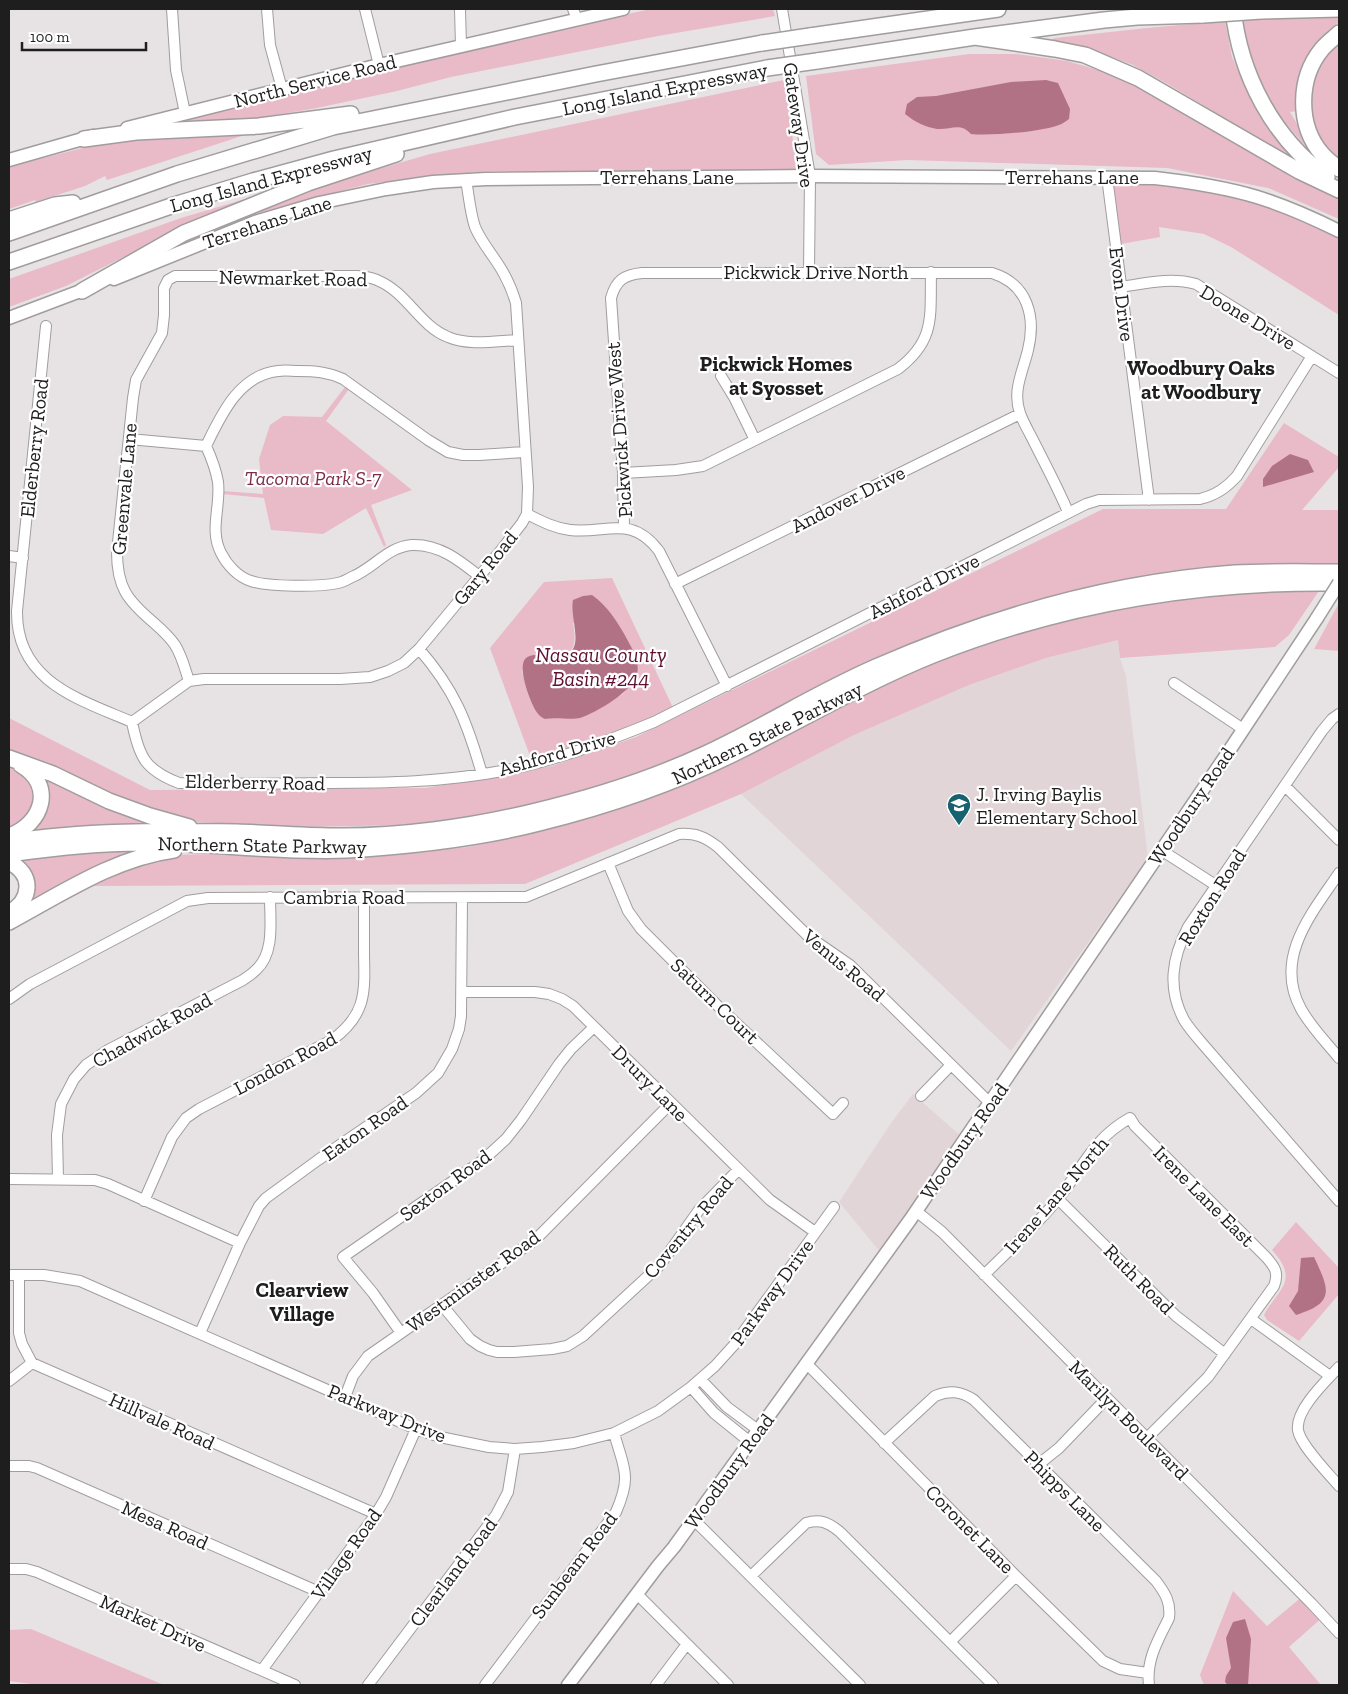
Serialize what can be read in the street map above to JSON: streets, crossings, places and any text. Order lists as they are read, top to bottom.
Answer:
{
  "streets": {
    "highway": ["Long Island Expressway", "Northern State Parkway"],
    "main road": ["North Service Road", "Terrehans Lane", "Woodbury Road"],
    "street": [
      "Gateway Drive",
      "Pickwick Drive North",
      "Newmarket Road",
      "Evon Drive",
      "Doone Drive",
      "Pickwick Drive West",
      "Elderberry Road",
      "Greenvale Lane",
      "Andover Drive",
      "Gary Road",
      "Ashford Drive",
      "Cambria Road",
      "Roxton Road",
      "Venus Road",
      "Saturn Court",
      "Chadwick Road",
      "London Road",
      "Drury Lane",
      "Eaton Road",
      "Sexton Road",
      "Irene Lane North",
      "Irene Lane East",
      "Coventry Road",
      "Ruth Road",
      "Westminster Road",
      "Parkway Drive",
      "Marilyn Boulevard",
      "Hillvale Road",
      "Phipps Lane",
      "Mesa Road",
      "Coronet Lane",
      "Village Road",
      "Sunbeam Road",
      "Clearland Road",
      "Market Drive"
    ]
  },
  "crossings": [
    ["Gateway Drive", "Terrehans Lane"],
    ["Gateway Drive", "Pickwick Drive North"],
    ["Terrehans Lane", "Evon Drive"],
    ["Terrehans Lane", "Gary Road"],
    ["Pickwick Drive North", "Pickwick Drive West"],
    ["Pickwick Drive North", "Andover Drive"],
    ["Newmarket Road", "Greenvale Lane"],
    ["Newmarket Road", "Gary Road"],
    ["Evon Drive", "Doone Drive"],
    ["Evon Drive", "Ashford Drive"],
    ["Doone Drive", "Ashford Drive"],
    ["Pickwick Drive West", "Andover Drive"],
    ["Pickwick Drive West", "Ashford Drive"],
    ["Elderberry Road", "Ashford Drive"],
    ["Greenvale Lane", "Gary Road"],
    ["Northern State Parkway", "Woodbury Road"],
    ["Woodbury Road", "Venus Road"],
    ["Woodbury Road", "Marilyn Boulevard"],
    ["Woodbury Road", "Coronet Lane"],
    ["Cambria Road", "Venus Road"],
    ["Cambria Road", "Saturn Court"],
    ["Cambria Road", "Chadwick Road"],
    ["Cambria Road", "London Road"],
    ["Cambria Road", "Eaton Road"],
    ["Drury Lane", "Eaton Road"],
    ["Drury Lane", "Sexton Road"],
    ["Drury Lane", "Coventry Road"],
    ["Drury Lane", "Westminster Road"],
    ["Drury Lane", "Parkway Drive"],
    ["Eaton Road", "Parkway Drive"],
    ["Sexton Road", "Westminster Road"],
    ["Irene Lane North", "Irene Lane East"],
    ["Irene Lane North", "Ruth Road"],
    ["Irene Lane North", "Marilyn Boulevard"],
    ["Coventry Road", "Westminster Road"],
    ["Westminster Road", "Parkway Drive"],
    ["Parkway Drive", "Village Road"],
    ["Parkway Drive", "Sunbeam Road"],
    ["Parkway Drive", "Clearland Road"],
    ["Hillvale Road", "Village Road"],
    ["Phipps Lane", "Coronet Lane"],
    ["Mesa Road", "Village Road"],
    ["Village Road", "Market Drive"]
  ],
  "districts": ["Pickwick Homes at Syosset", "Woodbury Oaks at Woodbury", "Clearview Village"],
  "water": ["Nassau County Basin #244"],
  "parks": ["Tacoma Park S-7"],
  "places": {
    "school or university": ["J. Irving Baylis Elementary School"]
  },
  "scale_bar": "100 m"
}
